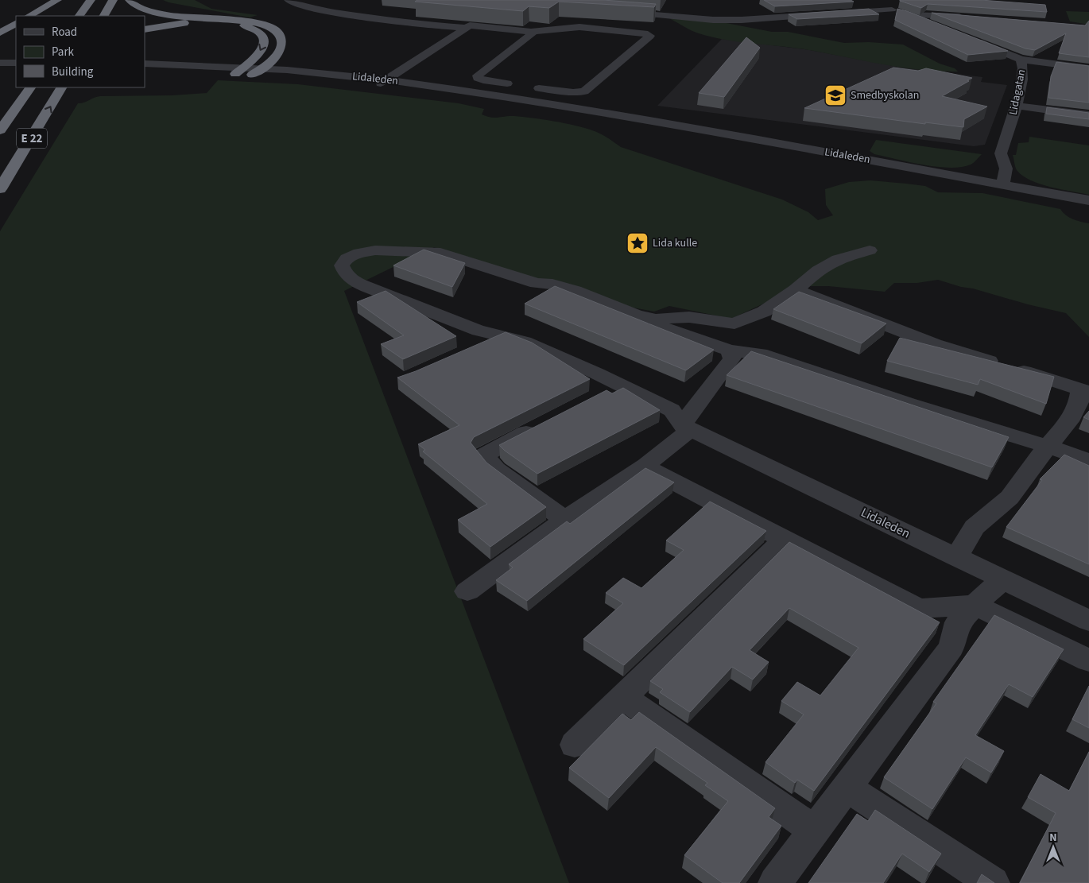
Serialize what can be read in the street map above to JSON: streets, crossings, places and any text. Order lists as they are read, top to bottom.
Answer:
{
  "streets": {
    "highway": ["E 22"],
    "street": ["Lidaleden", "Lidagatan"]
  },
  "crossings": [
    ["Lidaleden", "Lidagatan"]
  ],
  "places": {
    "school or university": ["Smedbyskolan"],
    "place": ["Lida kulle"]
  },
  "legend": ["Road", "Park", "Building"],
  "north": "top"
}
